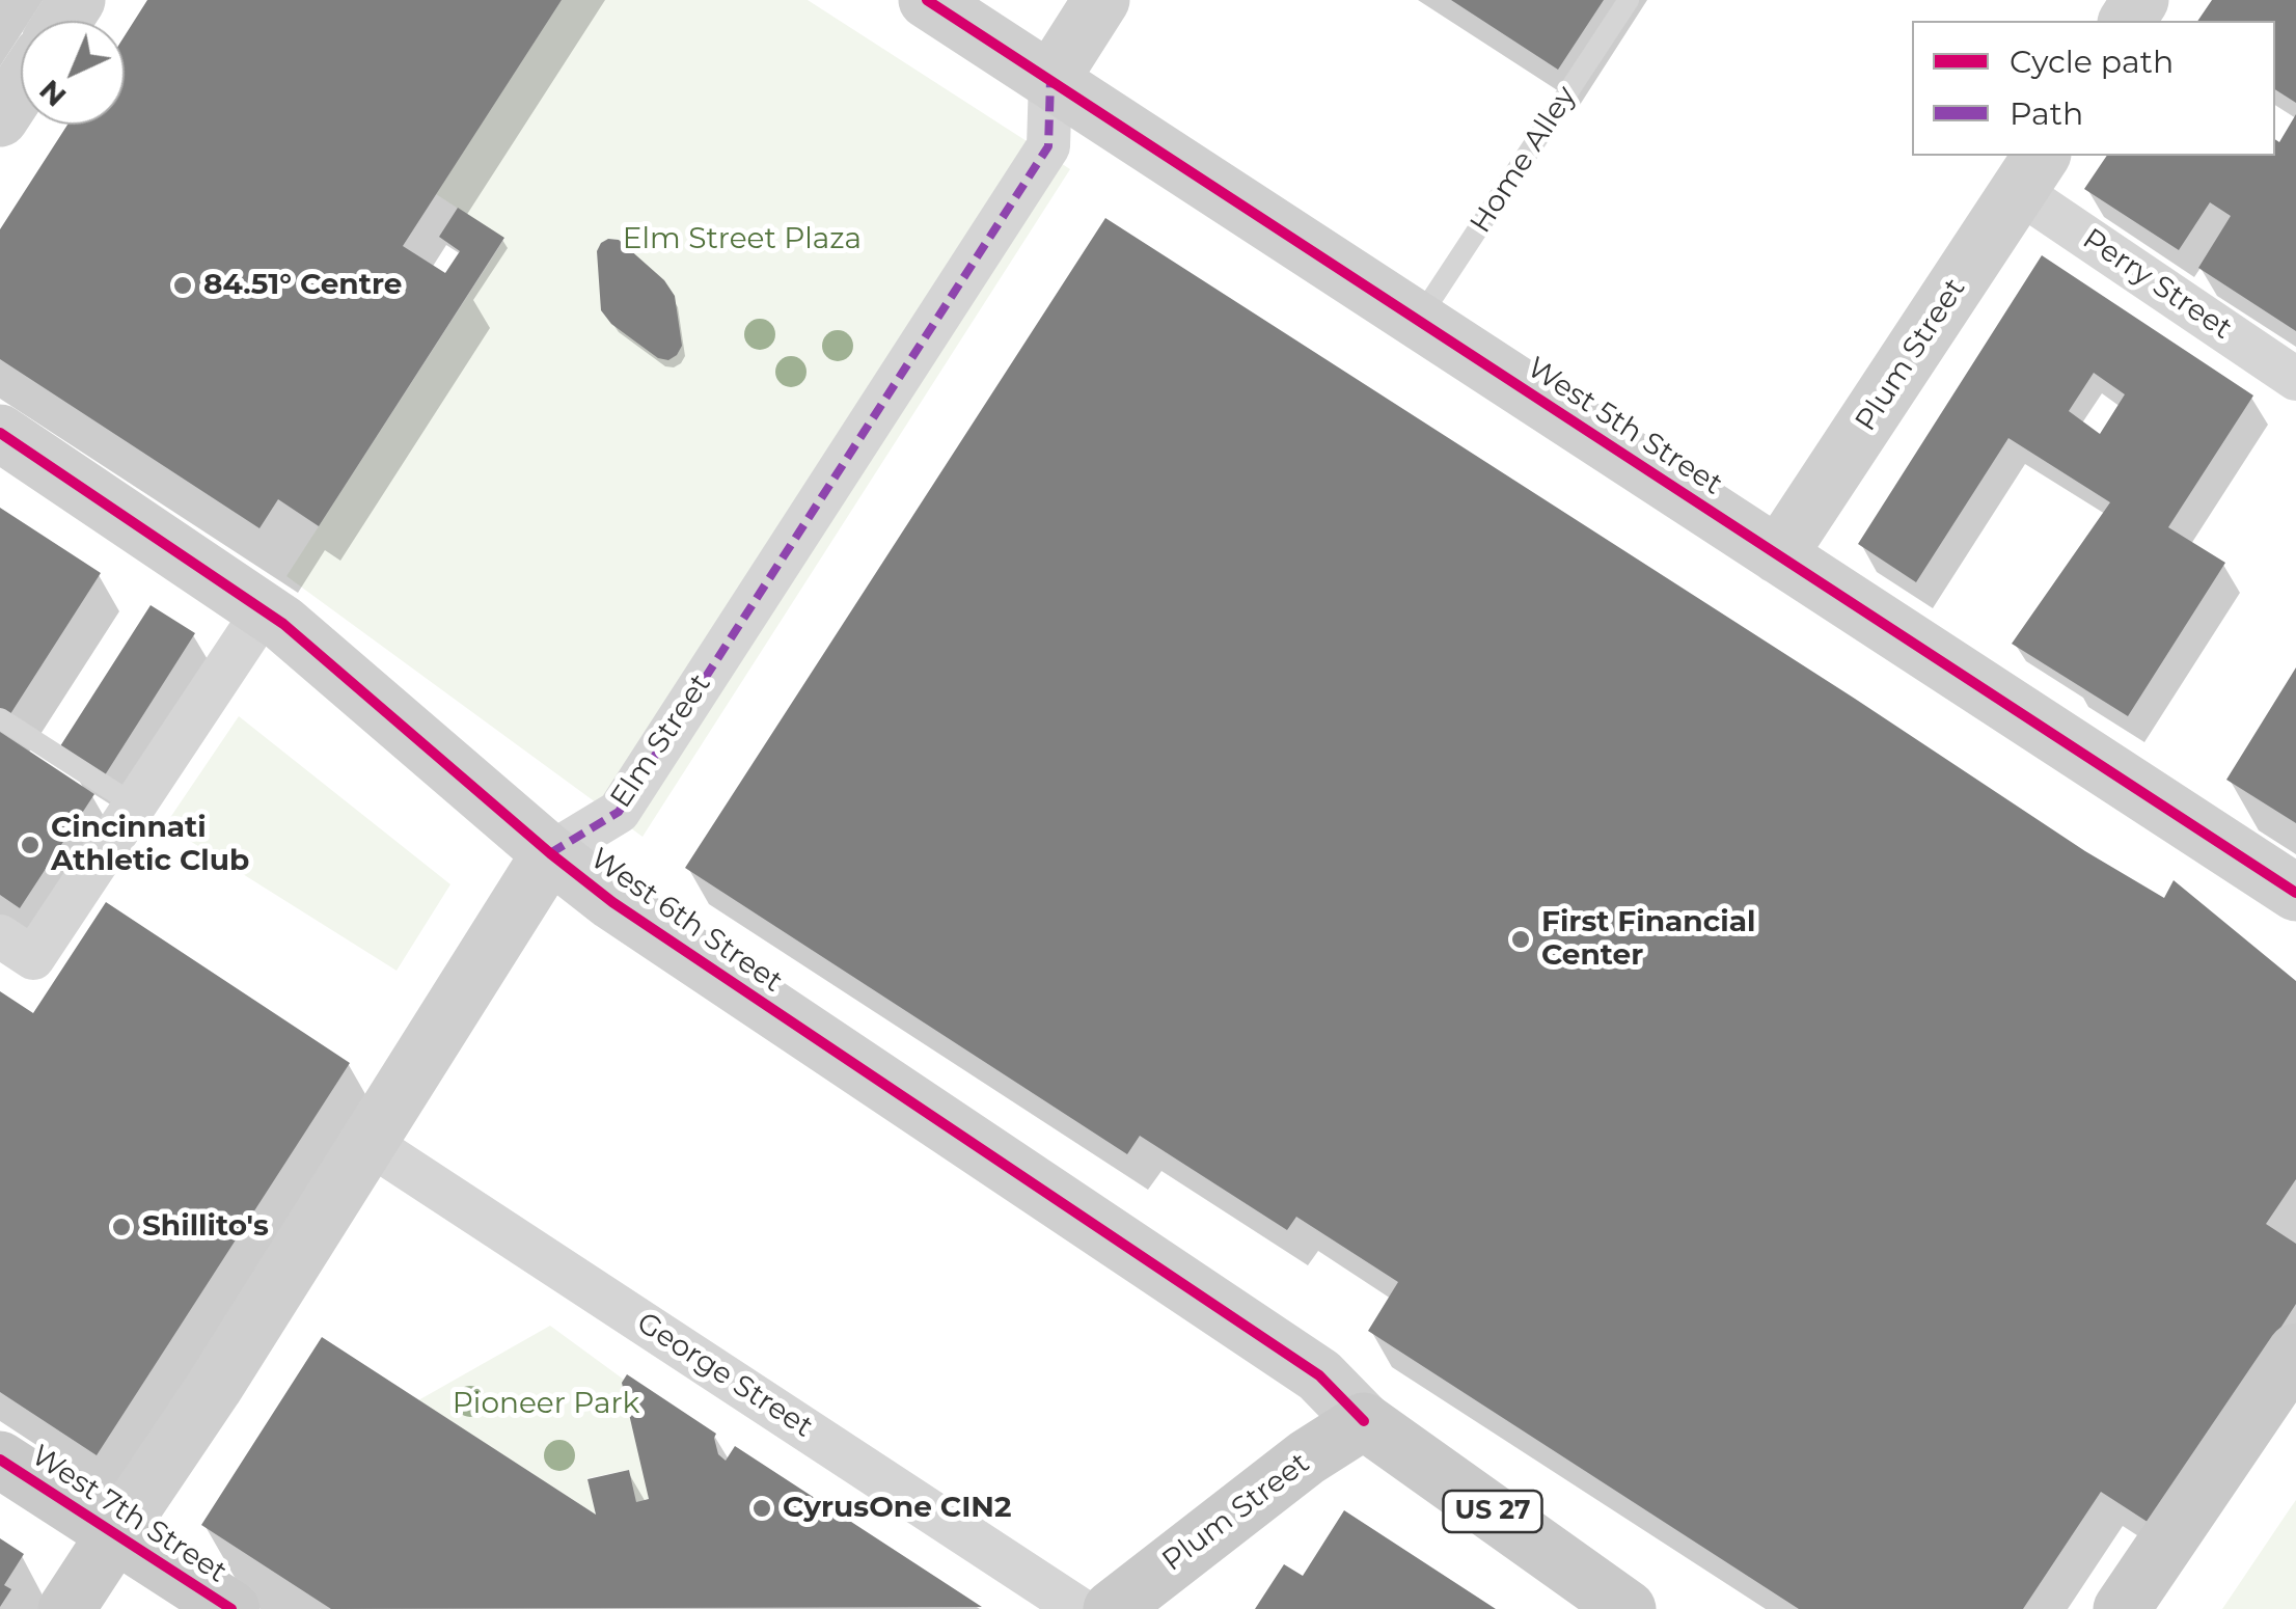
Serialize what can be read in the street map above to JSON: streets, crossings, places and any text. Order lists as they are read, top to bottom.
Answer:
{
  "streets": {
    "main road": [
      "Plum Street",
      "Elm Street",
      "West 6th Street",
      "US 27",
      "West 7th Street"
    ],
    "street": ["Perry Street", "West 5th Street", "George Street"],
    "lane": ["Home Alley"]
  },
  "crossings": [
    ["Home Alley", "West 5th Street"],
    ["Perry Street", "Plum Street"],
    ["Plum Street", "West 5th Street"],
    ["Plum Street", "West 6th Street"],
    ["West 5th Street", "Elm Street"],
    ["Elm Street", "West 6th Street"],
    ["Elm Street", "George Street"],
    ["Elm Street", "West 7th Street"]
  ],
  "parks": ["Elm Street Plaza", "Pioneer Park"],
  "places": [
    "84.51° Centre",
    "Cincinnati Athletic Club",
    "First Financial Center",
    "Shillito's",
    "CyrusOne CIN2"
  ],
  "legend": ["Cycle path", "Path"],
  "north": "bottom left"
}
